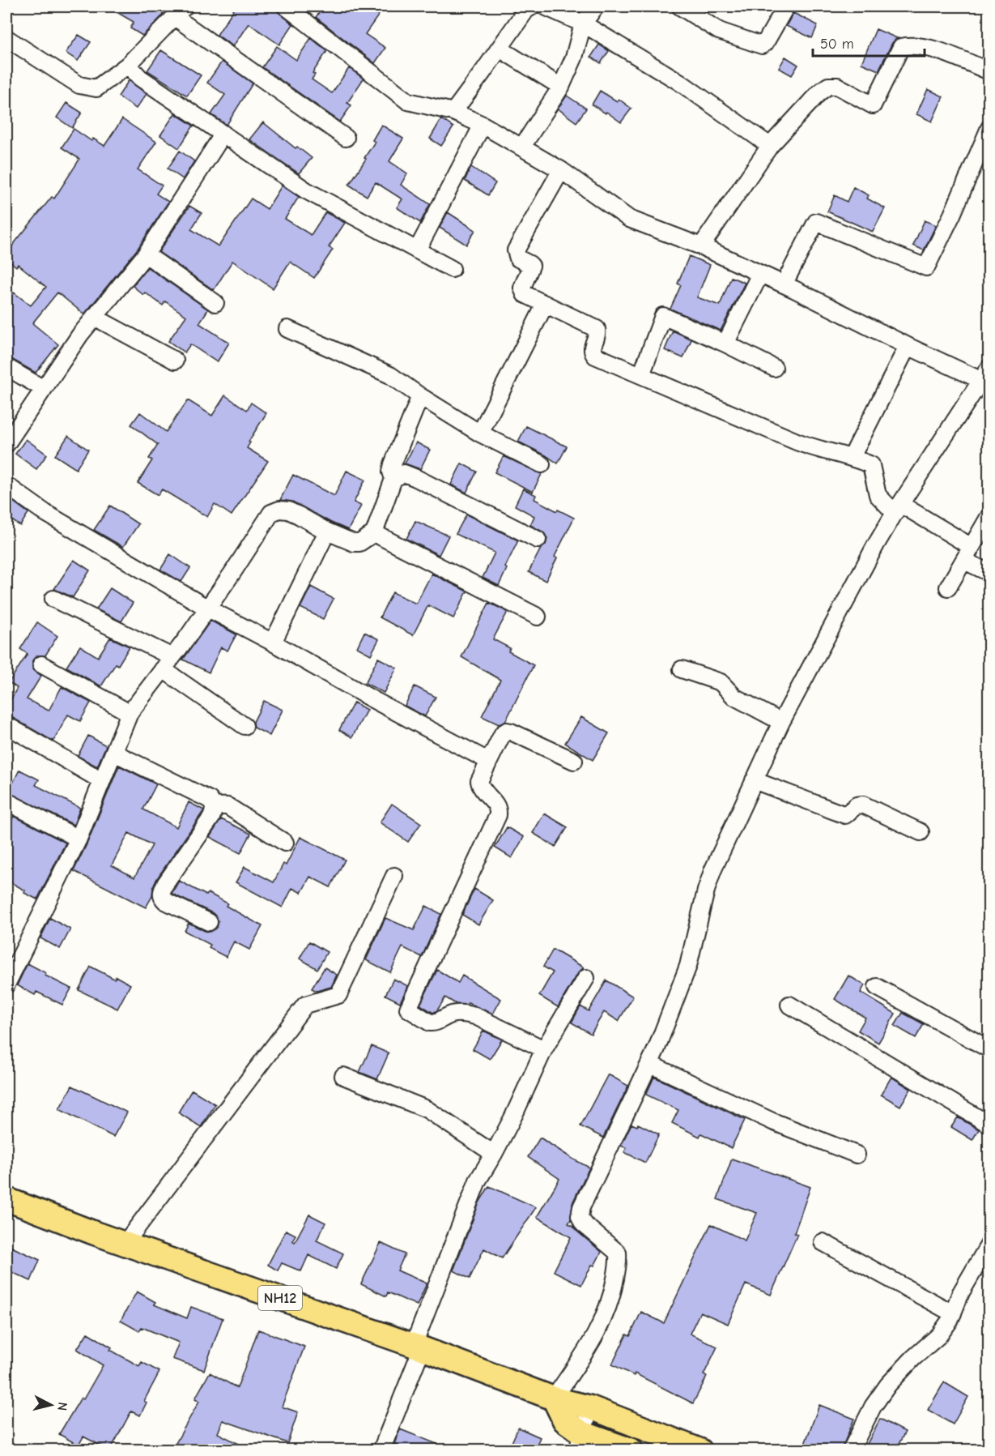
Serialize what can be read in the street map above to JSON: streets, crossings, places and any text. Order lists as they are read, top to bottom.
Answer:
{
  "streets": {
    "highway": ["NH12"]
  },
  "scale_bar": "50 m",
  "north": "right"
}
